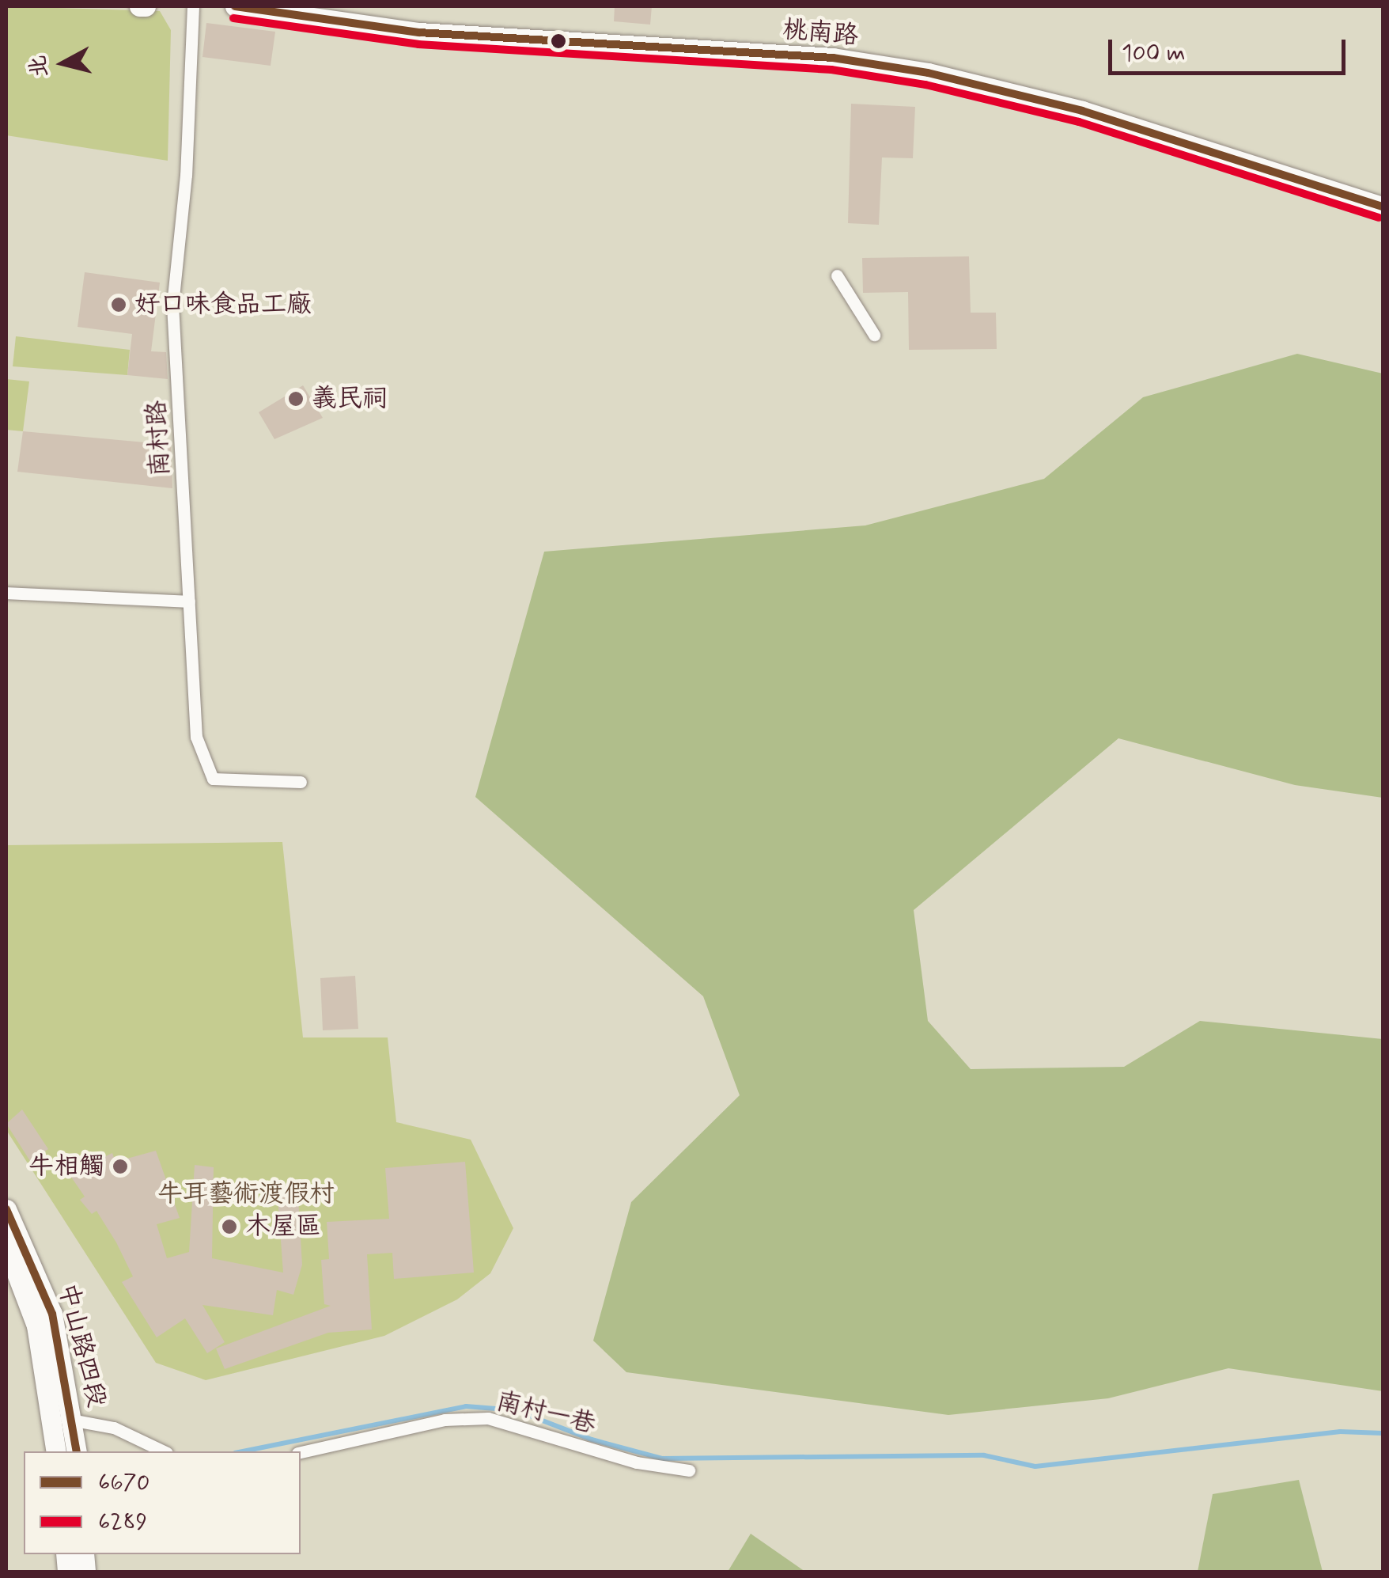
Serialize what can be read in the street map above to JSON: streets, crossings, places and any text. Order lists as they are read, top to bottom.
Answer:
{
  "streets": {
    "main road": ["桃南路", "中山路四段"],
    "street": ["南村路", "南村一巷"]
  },
  "parks": ["牛耳藝術渡假村"],
  "places": [
    "好口味食品工廠",
    "義民祠",
    "牛相觸",
    "木屋區"
  ],
  "lines": ["transit line 6670", "transit line 6289"],
  "legend": ["6670", "6289"],
  "scale_bar": "100 m",
  "north": "left"
}
